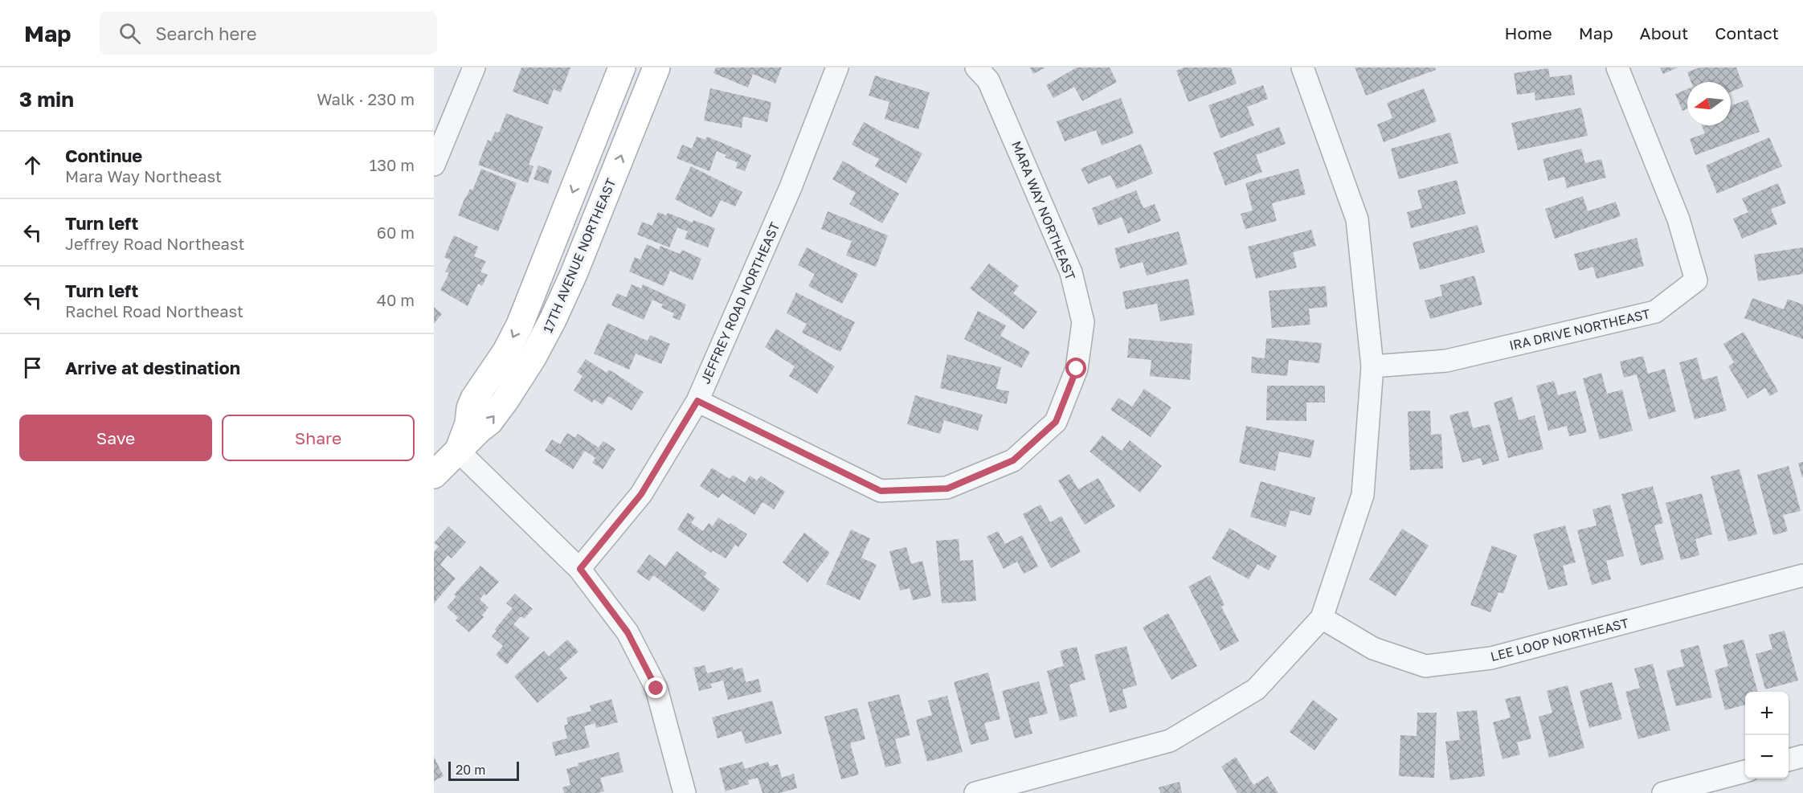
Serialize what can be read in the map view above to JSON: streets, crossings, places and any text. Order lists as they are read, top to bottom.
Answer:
{
  "streets": {
    "street": [
      "MARA WAY NORTHEAST",
      "17TH AVENUE NORTHEAST",
      "JEFFREY ROAD NORTHEAST",
      "IRA DRIVE NORTHEAST",
      "LEE LOOP NORTHEAST"
    ]
  },
  "crossings": [
    ["MARA WAY NORTHEAST", "JEFFREY ROAD NORTHEAST"]
  ],
  "scale_bar": "20 m",
  "north": "left",
  "page": {
    "header": "Map",
    "search": "Search here",
    "nav": [
      "Home",
      "Map",
      "About",
      "Contact"
    ],
    "heading": ["3 min", "Walk · 230 m"],
    "list": [
      ["Continue", "Mara Way Northeast", "130 m"],
      ["Turn left", "Jeffrey Road Northeast", "60 m"],
      ["Turn left", "Rachel Road Northeast", "40 m"],
      "Arrive at destination"
    ],
    "buttons": ["Save", "Share"],
    "map_buttons": ["+", "−"],
    "scale": "20 m"
  }
}
